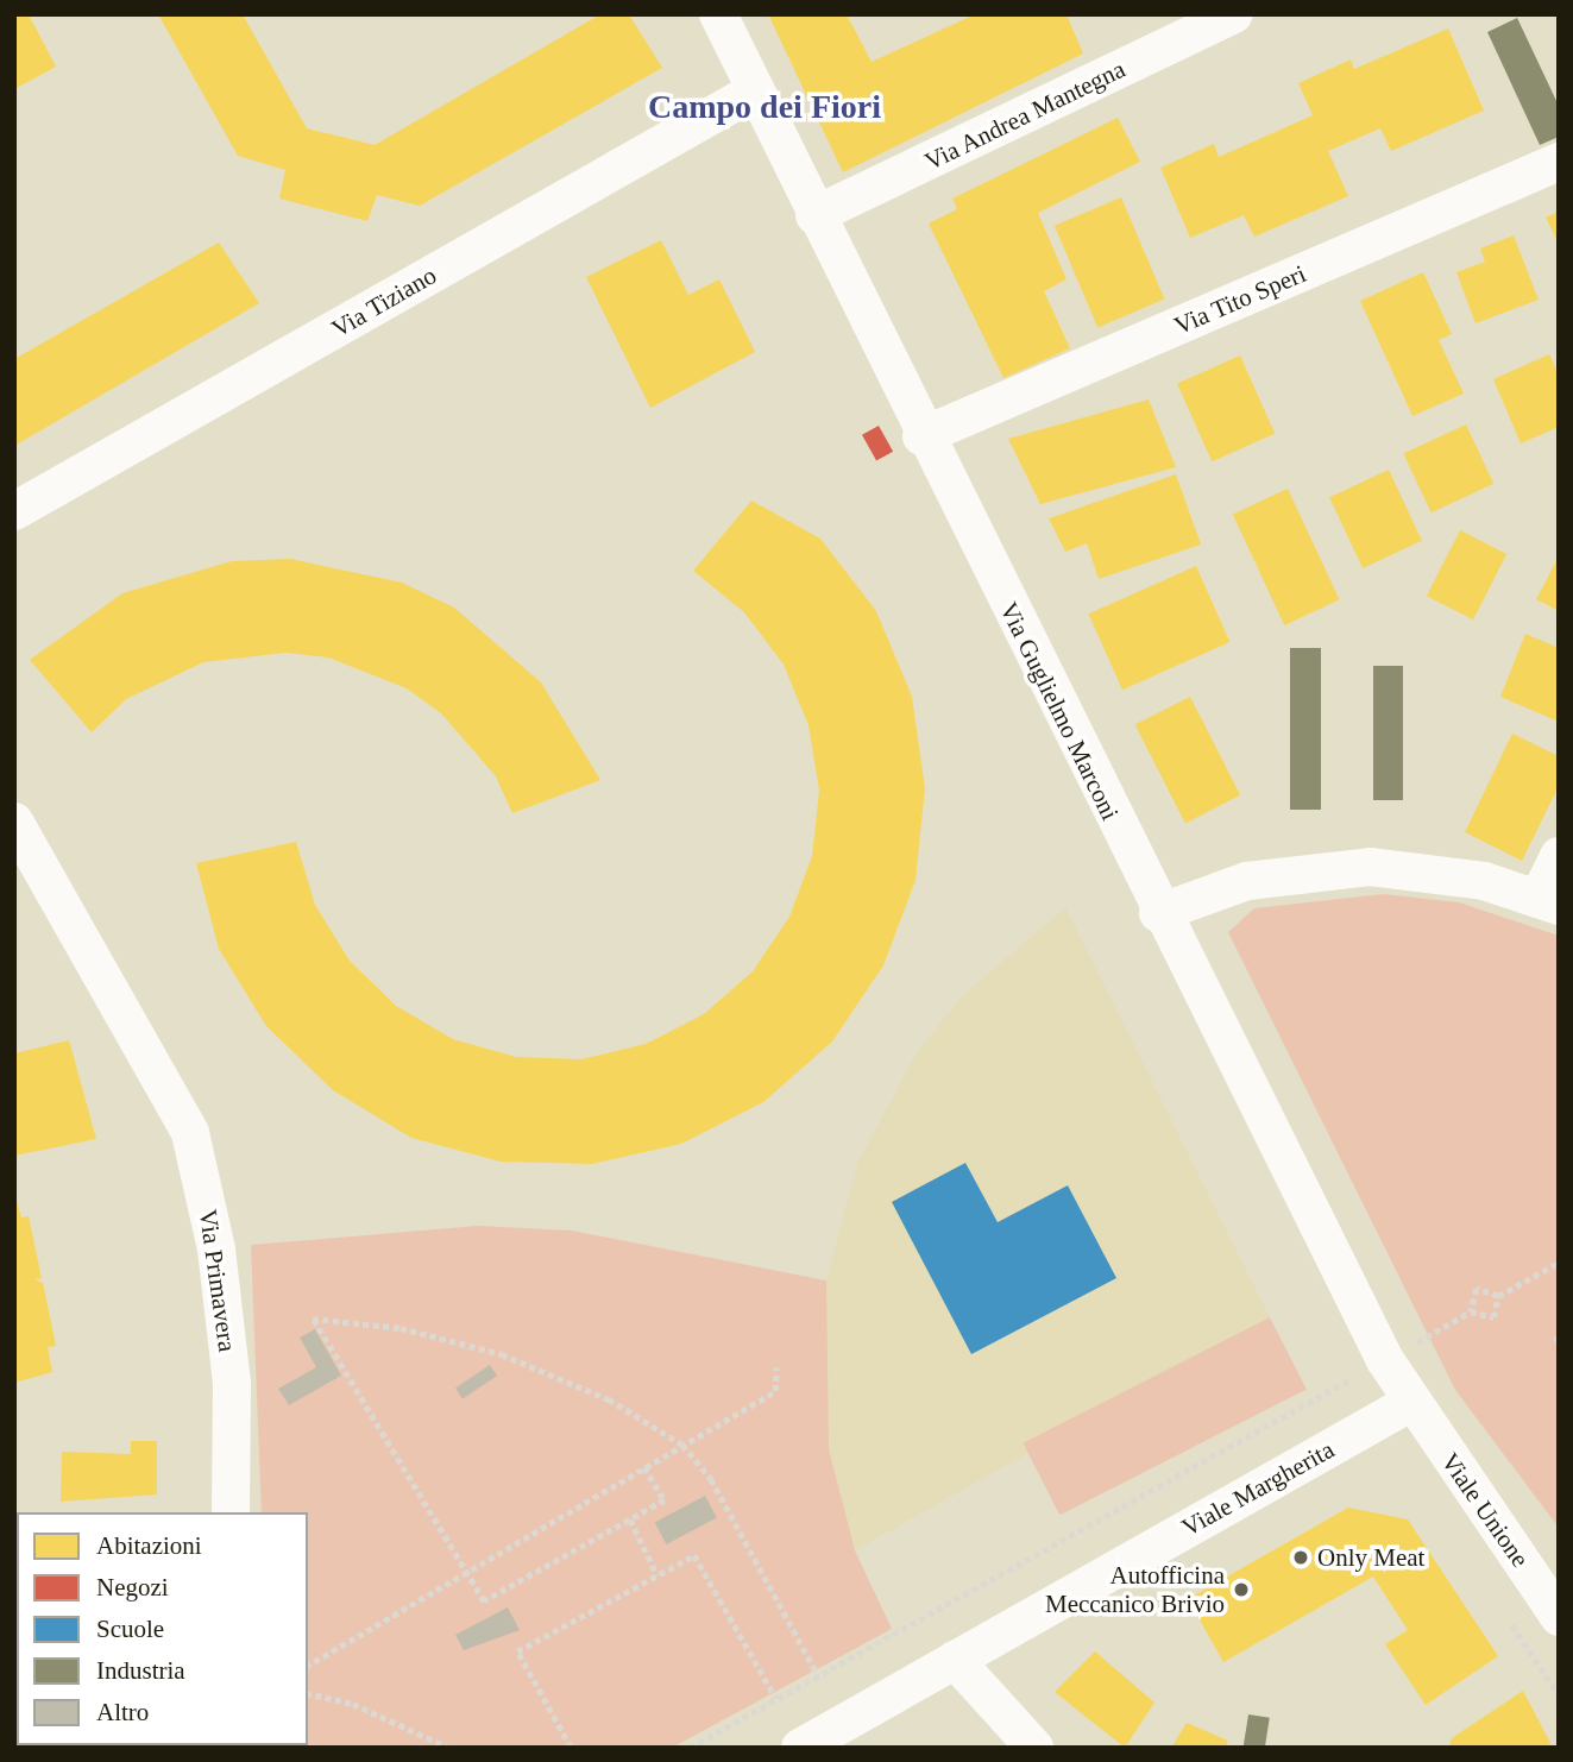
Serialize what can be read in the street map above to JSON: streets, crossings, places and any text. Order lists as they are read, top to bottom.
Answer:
{
  "streets": {
    "street": [
      "Via Andrea Mantegna",
      "Via Tito Speri",
      "Via Tiziano",
      "Via Guglielmo Marconi",
      "Via Primavera",
      "Viale Margherita",
      "Viale Unione"
    ]
  },
  "crossings": [
    ["Via Andrea Mantegna", "Via Guglielmo Marconi"],
    ["Via Tito Speri", "Via Guglielmo Marconi"],
    ["Via Tiziano", "Via Guglielmo Marconi"],
    ["Via Guglielmo Marconi", "Viale Margherita"],
    ["Via Guglielmo Marconi", "Viale Unione"],
    ["Viale Margherita", "Viale Unione"]
  ],
  "districts": ["Campo dei Fiori"],
  "places": ["Only Meat", "Autofficina Meccanico Brivio"],
  "legend": [
    "Abitazioni",
    "Negozi",
    "Scuole",
    "Industria",
    "Altro"
  ]
}
